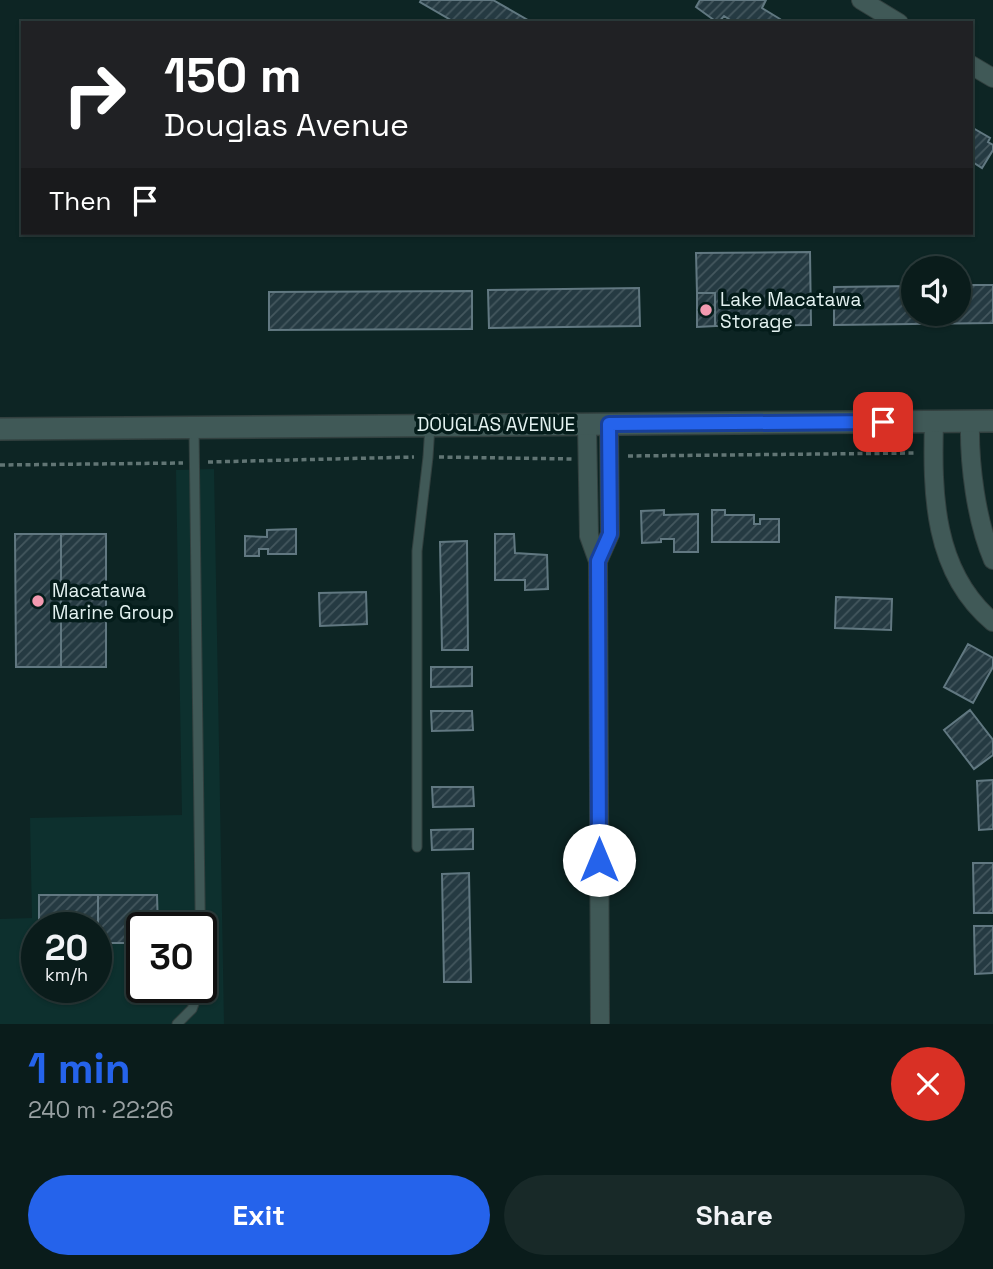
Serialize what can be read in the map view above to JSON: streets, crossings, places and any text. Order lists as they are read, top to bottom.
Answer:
{
  "streets": {
    "street": ["DOUGLAS AVENUE"]
  },
  "places": ["Lake Macatawa Storage", "Macatawa Marine Group"],
  "page": {
    "turn": ["150 m", "Douglas Avenue"],
    "then": "Then",
    "speed": "20 km/h",
    "limit": "30",
    "heading": ["1 min", "240 m · 22:26"],
    "buttons": ["Exit", "Share"]
  }
}
